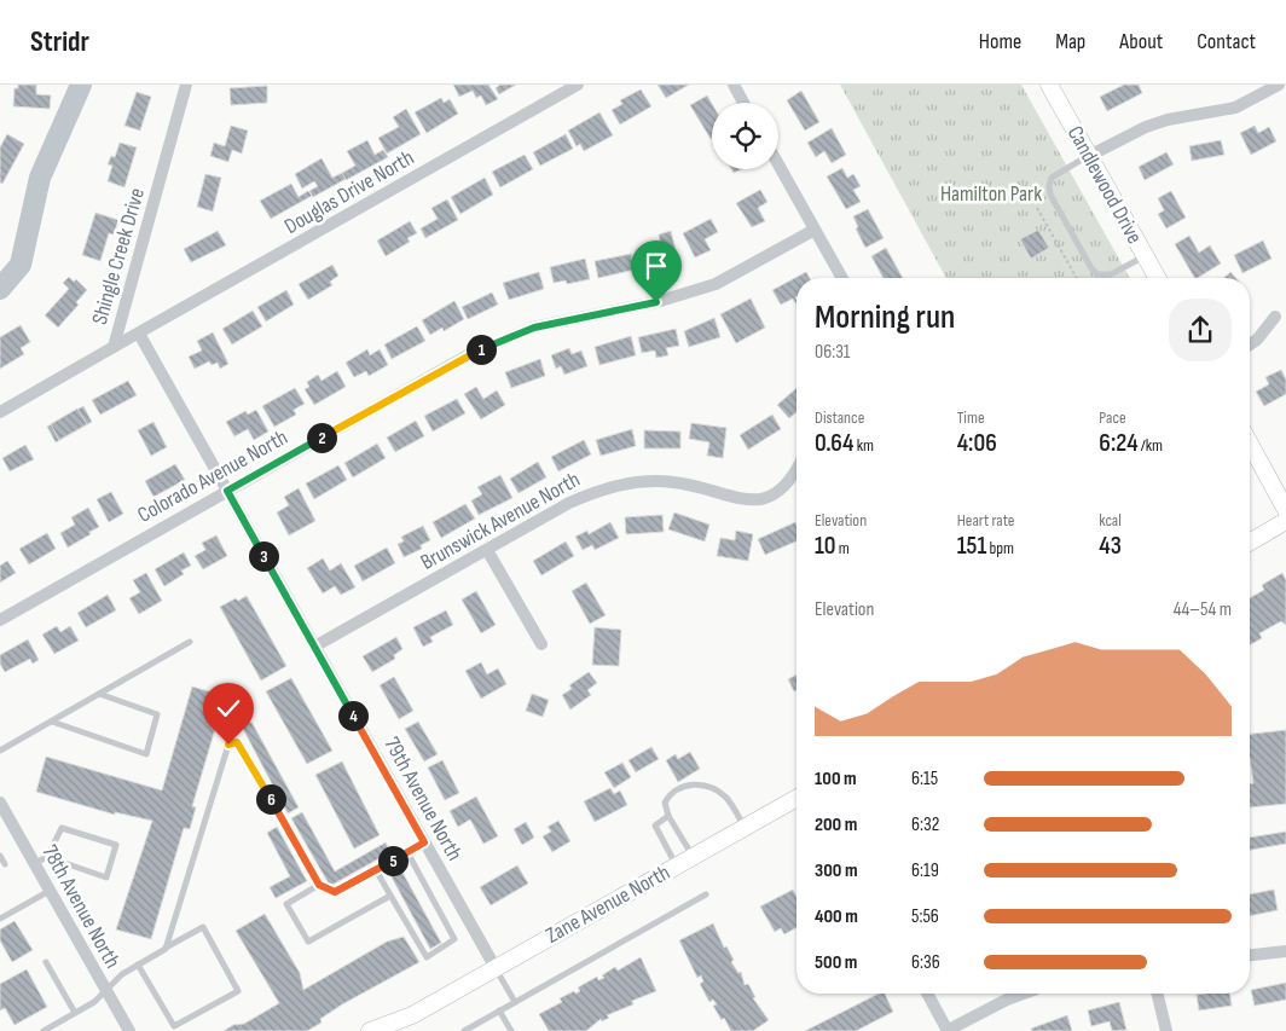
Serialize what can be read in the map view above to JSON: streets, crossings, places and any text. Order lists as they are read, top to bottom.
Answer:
{
  "streets": {
    "main road": ["Candlewood Drive", "Zane Avenue North"],
    "street": [
      "Douglas Drive North",
      "Shingle Creek Drive",
      "Colorado Avenue North",
      "Brunswick Avenue North",
      "79th Avenue North",
      "78th Avenue North"
    ]
  },
  "crossings": [
    ["Douglas Drive North", "Shingle Creek Drive"],
    ["Douglas Drive North", "79th Avenue North"],
    ["Colorado Avenue North", "79th Avenue North"],
    ["Brunswick Avenue North", "79th Avenue North"],
    ["79th Avenue North", "Zane Avenue North"]
  ],
  "parks": ["Hamilton Park"],
  "page": {
    "header": "Stridr",
    "nav": [
      "Home",
      "Map",
      "About",
      "Contact"
    ],
    "heading": ["Morning run", "06:31"],
    "pins": [
      "1",
      "2",
      "3",
      "4",
      "6",
      "5"
    ],
    "stats": [
      ["Distance", "0.64 km"],
      ["Time", "4:06"],
      ["Pace", "6:24 /km"],
      ["Elevation", "10 m"],
      ["Heart rate", "151 bpm"],
      ["kcal", "43"]
    ],
    "chart": ["Elevation", "44–54 m"],
    "list": [
      {
        "name": "100 m",
        "note": "6:15"
      },
      {
        "name": "200 m",
        "note": "6:32"
      },
      {
        "name": "300 m",
        "note": "6:19"
      },
      {
        "name": "400 m",
        "note": "5:56"
      },
      {
        "name": "500 m",
        "note": "6:36"
      }
    ]
  }
}
